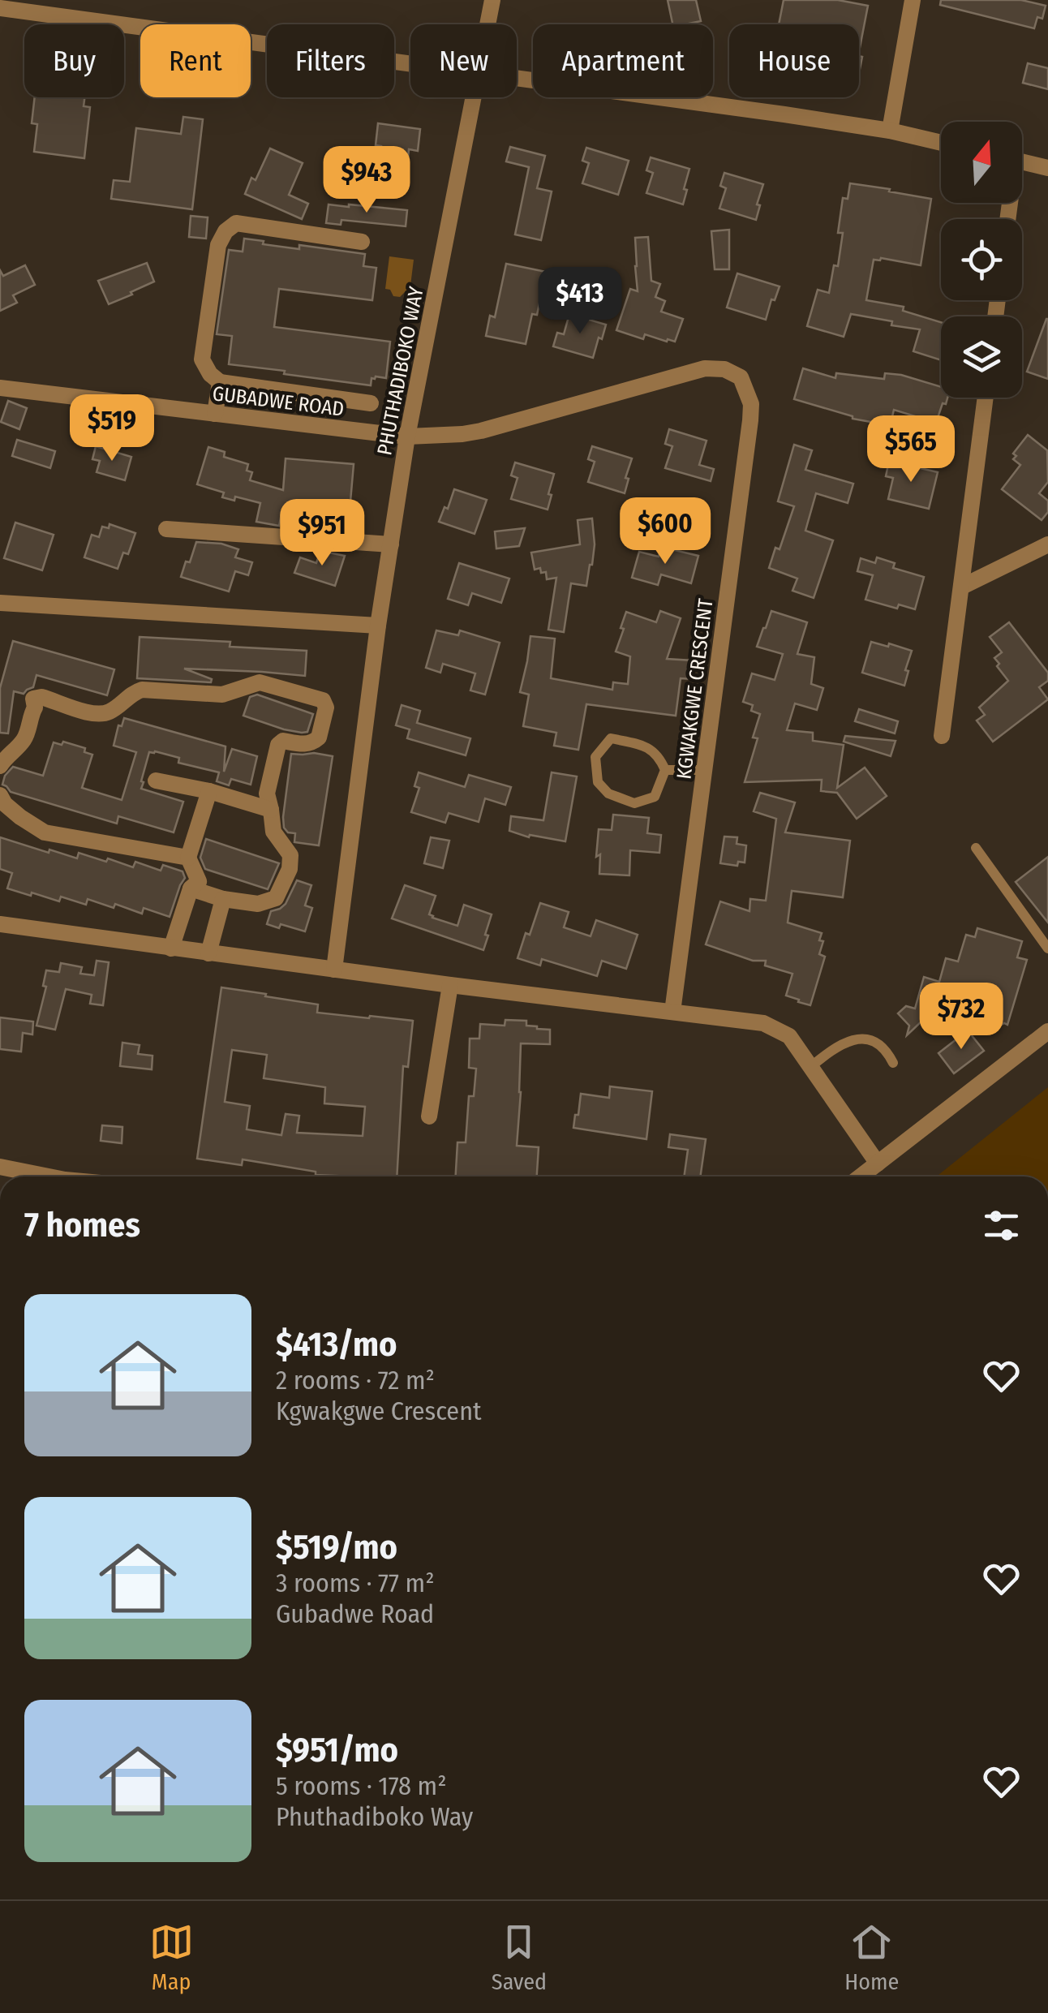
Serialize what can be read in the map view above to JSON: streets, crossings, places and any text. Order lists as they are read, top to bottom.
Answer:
{
  "streets": {
    "street": ["PHUTHADIBOKO WAY", "GUBADWE ROAD", "KGWAKGWE CRESCENT"]
  },
  "crossings": [
    ["PHUTHADIBOKO WAY", "GUBADWE ROAD"],
    ["PHUTHADIBOKO WAY", "KGWAKGWE CRESCENT"],
    ["GUBADWE ROAD", "KGWAKGWE CRESCENT"]
  ],
  "north": "top",
  "page": {
    "chip": [
      "Buy",
      "Rent",
      "Filters",
      "New",
      "Apartment",
      "House"
    ],
    "price": [
      "$943",
      "$413",
      "$519",
      "$565",
      "$600",
      "$951",
      "$732"
    ],
    "heading": "7 homes",
    "list": [
      {
        "name": "$413/mo",
        "note": "2 rooms · 72 m² · Kgwakgwe Crescent"
      },
      {
        "name": "$519/mo",
        "note": "3 rooms · 77 m² · Gubadwe Road"
      },
      {
        "name": "$951/mo",
        "note": "5 rooms · 178 m² · Phuthadiboko Way"
      }
    ],
    "tabs": ["Map", "Saved", "Home"]
  }
}
